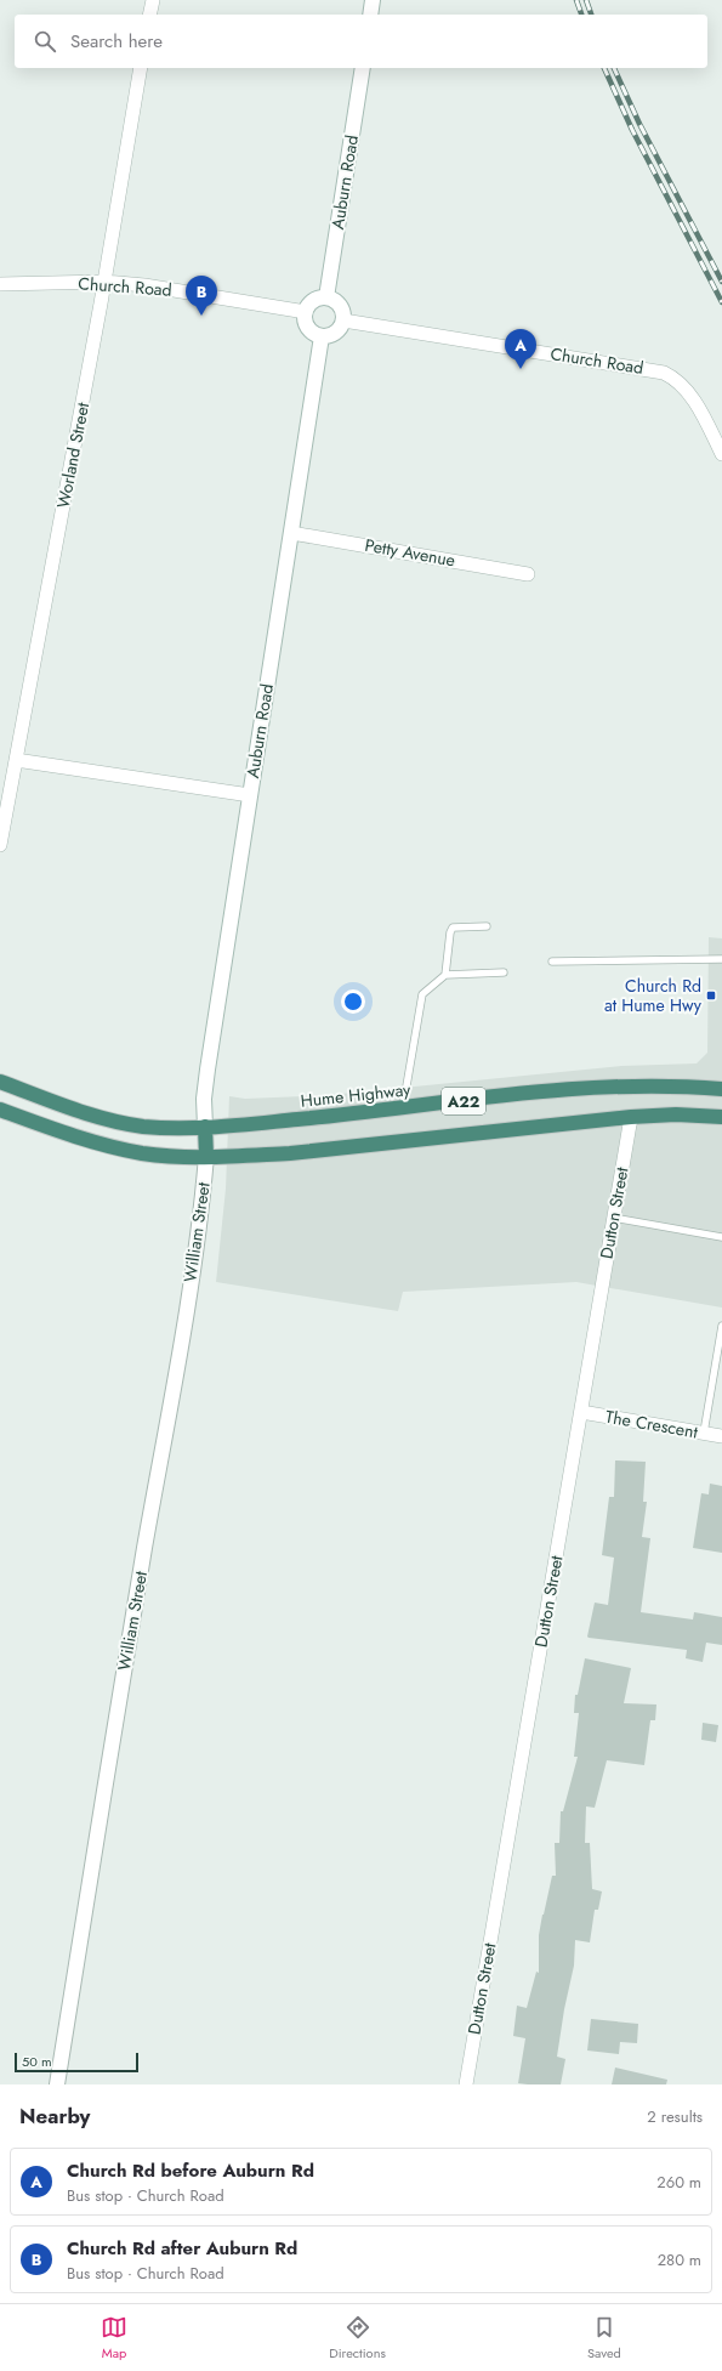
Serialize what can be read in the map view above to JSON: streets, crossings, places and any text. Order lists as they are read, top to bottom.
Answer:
{
  "streets": {
    "highway": ["Hume Highway", "A22"],
    "main road": ["Auburn Road", "William Street"],
    "street": [
      "Church Road",
      "Worland Street",
      "Petty Avenue",
      "Dutton Street",
      "The Crescent"
    ]
  },
  "crossings": [
    ["Auburn Road", "Church Road"],
    ["Auburn Road", "Petty Avenue"],
    ["Auburn Road", "Hume Highway"],
    ["Church Road", "Worland Street"],
    ["A22", "Dutton Street"],
    ["A22", "William Street"],
    ["Dutton Street", "The Crescent"]
  ],
  "places": {
    "transit": ["Church Rd at Hume Hwy"]
  },
  "scale_bar": "50 m",
  "page": {
    "search": "Search here",
    "pins": ["B", "A"],
    "scale": "50 m",
    "heading": ["Nearby", "2 results"],
    "list": [
      {
        "mark": "A",
        "name": "Church Rd before Auburn Rd",
        "note": "Bus stop · Church Road",
        "value": "260 m"
      },
      {
        "mark": "B",
        "name": "Church Rd after Auburn Rd",
        "note": "Bus stop · Church Road",
        "value": "280 m"
      }
    ],
    "nav": ["Map", "Directions", "Saved"]
  }
}
